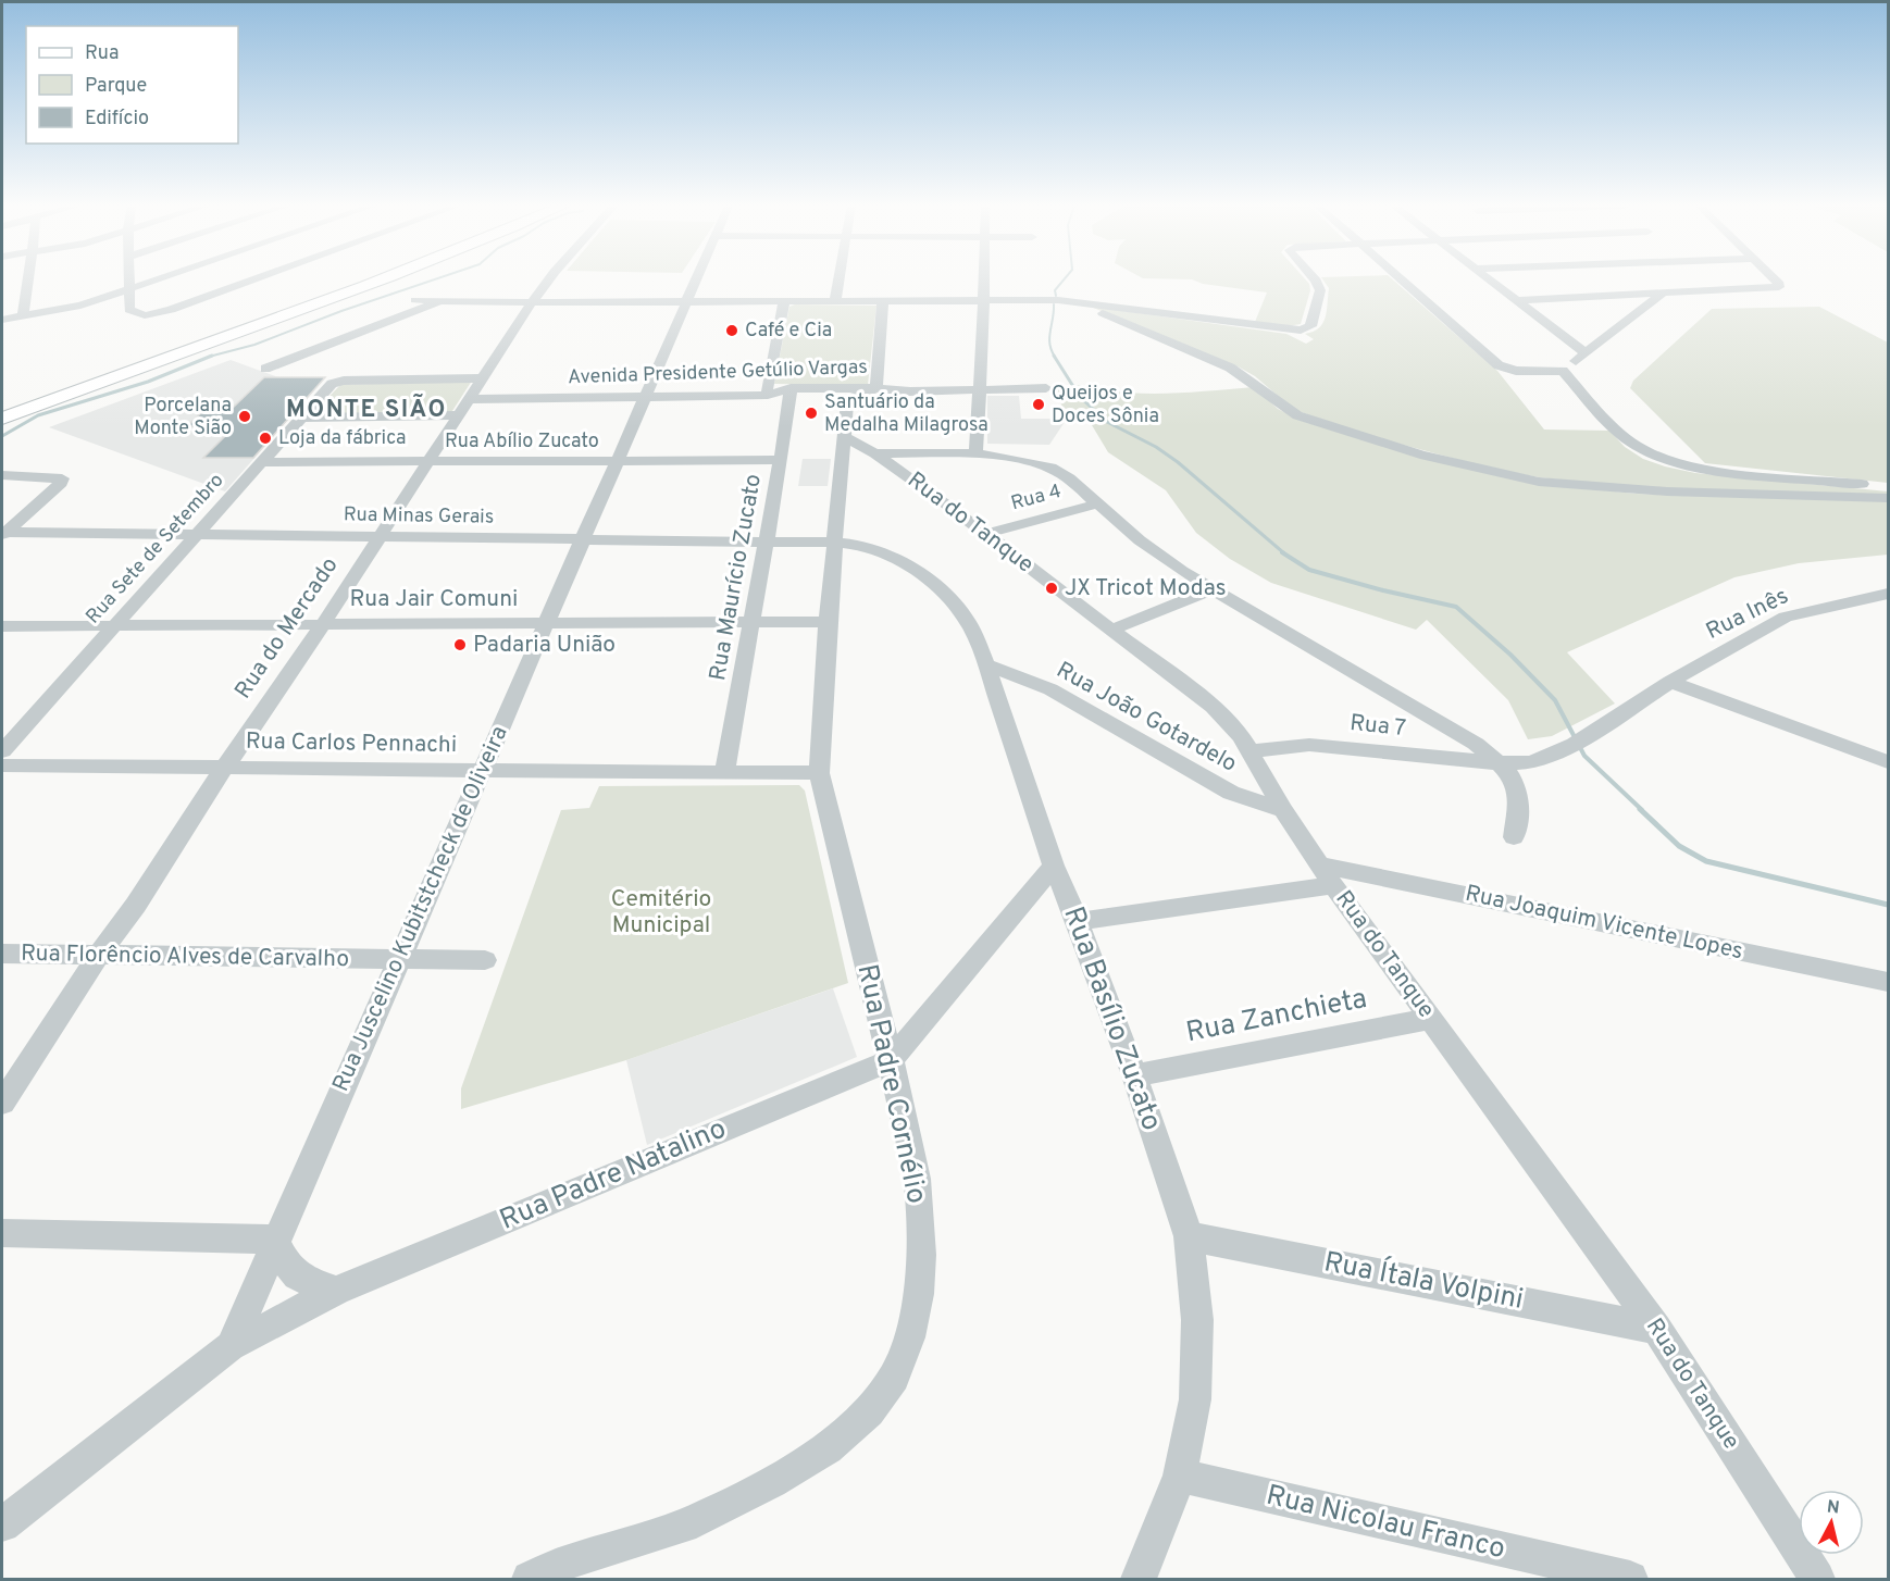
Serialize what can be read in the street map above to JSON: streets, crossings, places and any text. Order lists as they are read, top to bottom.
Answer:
{
  "streets": {
    "street": [
      "Avenida Presidente Getúlio Vargas",
      "Rua Abílio Zucato",
      "Rua 4",
      "Rua Minas Gerais",
      "Rua do Tanque",
      "Rua Sete de Setembro",
      "Rua Maurício Zucato",
      "Rua Jair Comuni",
      "Rua Inês",
      "Rua do Mercado",
      "Rua João Gotardelo",
      "Rua 7",
      "Rua Carlos Pennachi",
      "Rua Juscelino Kubitstcheck de Oliveira",
      "Rua Joaquim Vicente Lopes",
      "Rua Florêncio Alves de Carvalho",
      "Rua Zanchieta",
      "Rua Basílio Zucato",
      "Rua Padre Cornélio",
      "Rua Padre Natalino",
      "Rua Ítala Volpini",
      "Rua Nicolau Franco"
    ]
  },
  "crossings": [
    ["Avenida Presidente Getúlio Vargas", "Rua Maurício Zucato"],
    ["Avenida Presidente Getúlio Vargas", "Rua do Mercado"],
    ["Avenida Presidente Getúlio Vargas", "Rua Juscelino Kubitstcheck de Oliveira"],
    ["Avenida Presidente Getúlio Vargas", "Rua Padre Cornélio"],
    ["Rua Abílio Zucato", "Rua Sete de Setembro"],
    ["Rua Abílio Zucato", "Rua Maurício Zucato"],
    ["Rua Abílio Zucato", "Rua do Mercado"],
    ["Rua Abílio Zucato", "Rua Juscelino Kubitstcheck de Oliveira"],
    ["Rua 4", "Rua do Tanque"],
    ["Rua Minas Gerais", "Rua Sete de Setembro"],
    ["Rua Minas Gerais", "Rua Maurício Zucato"],
    ["Rua Minas Gerais", "Rua do Mercado"],
    ["Rua Minas Gerais", "Rua Juscelino Kubitstcheck de Oliveira"],
    ["Rua Minas Gerais", "Rua Basílio Zucato"],
    ["Rua Minas Gerais", "Rua Padre Cornélio"],
    ["Rua do Tanque", "Rua João Gotardelo"],
    ["Rua do Tanque", "Rua 7"],
    ["Rua do Tanque", "Rua Joaquim Vicente Lopes"],
    ["Rua do Tanque", "Rua Zanchieta"],
    ["Rua do Tanque", "Rua Padre Cornélio"],
    ["Rua do Tanque", "Rua Ítala Volpini"],
    ["Rua Sete de Setembro", "Rua Jair Comuni"],
    ["Rua Sete de Setembro", "Rua do Mercado"],
    ["Rua Maurício Zucato", "Rua Jair Comuni"],
    ["Rua Maurício Zucato", "Rua Carlos Pennachi"],
    ["Rua Jair Comuni", "Rua do Mercado"],
    ["Rua Jair Comuni", "Rua Juscelino Kubitstcheck de Oliveira"],
    ["Rua Jair Comuni", "Rua Padre Cornélio"],
    ["Rua Inês", "Rua 7"],
    ["Rua do Mercado", "Rua Carlos Pennachi"],
    ["Rua do Mercado", "Rua Florêncio Alves de Carvalho"],
    ["Rua João Gotardelo", "Rua Basílio Zucato"],
    ["Rua Carlos Pennachi", "Rua Juscelino Kubitstcheck de Oliveira"],
    ["Rua Carlos Pennachi", "Rua Padre Cornélio"],
    ["Rua Juscelino Kubitstcheck de Oliveira", "Rua Florêncio Alves de Carvalho"],
    ["Rua Juscelino Kubitstcheck de Oliveira", "Rua Padre Natalino"],
    ["Rua Joaquim Vicente Lopes", "Rua Basílio Zucato"],
    ["Rua Zanchieta", "Rua Basílio Zucato"],
    ["Rua Basílio Zucato", "Rua Padre Cornélio"],
    ["Rua Basílio Zucato", "Rua Ítala Volpini"],
    ["Rua Basílio Zucato", "Rua Nicolau Franco"],
    ["Rua Padre Cornélio", "Rua Padre Natalino"]
  ],
  "districts": ["MONTE SIÃO"],
  "parks": ["Cemitério Municipal"],
  "places": [
    "Café e Cia",
    "Queijos e Doces Sônia",
    "Santuário da Medalha Milagrosa",
    "Porcelana Monte Sião",
    "Loja da fábrica",
    "JX Tricot Modas",
    "Padaria União"
  ],
  "legend": ["Rua", "Parque", "Edifício"],
  "north": "top"
}
